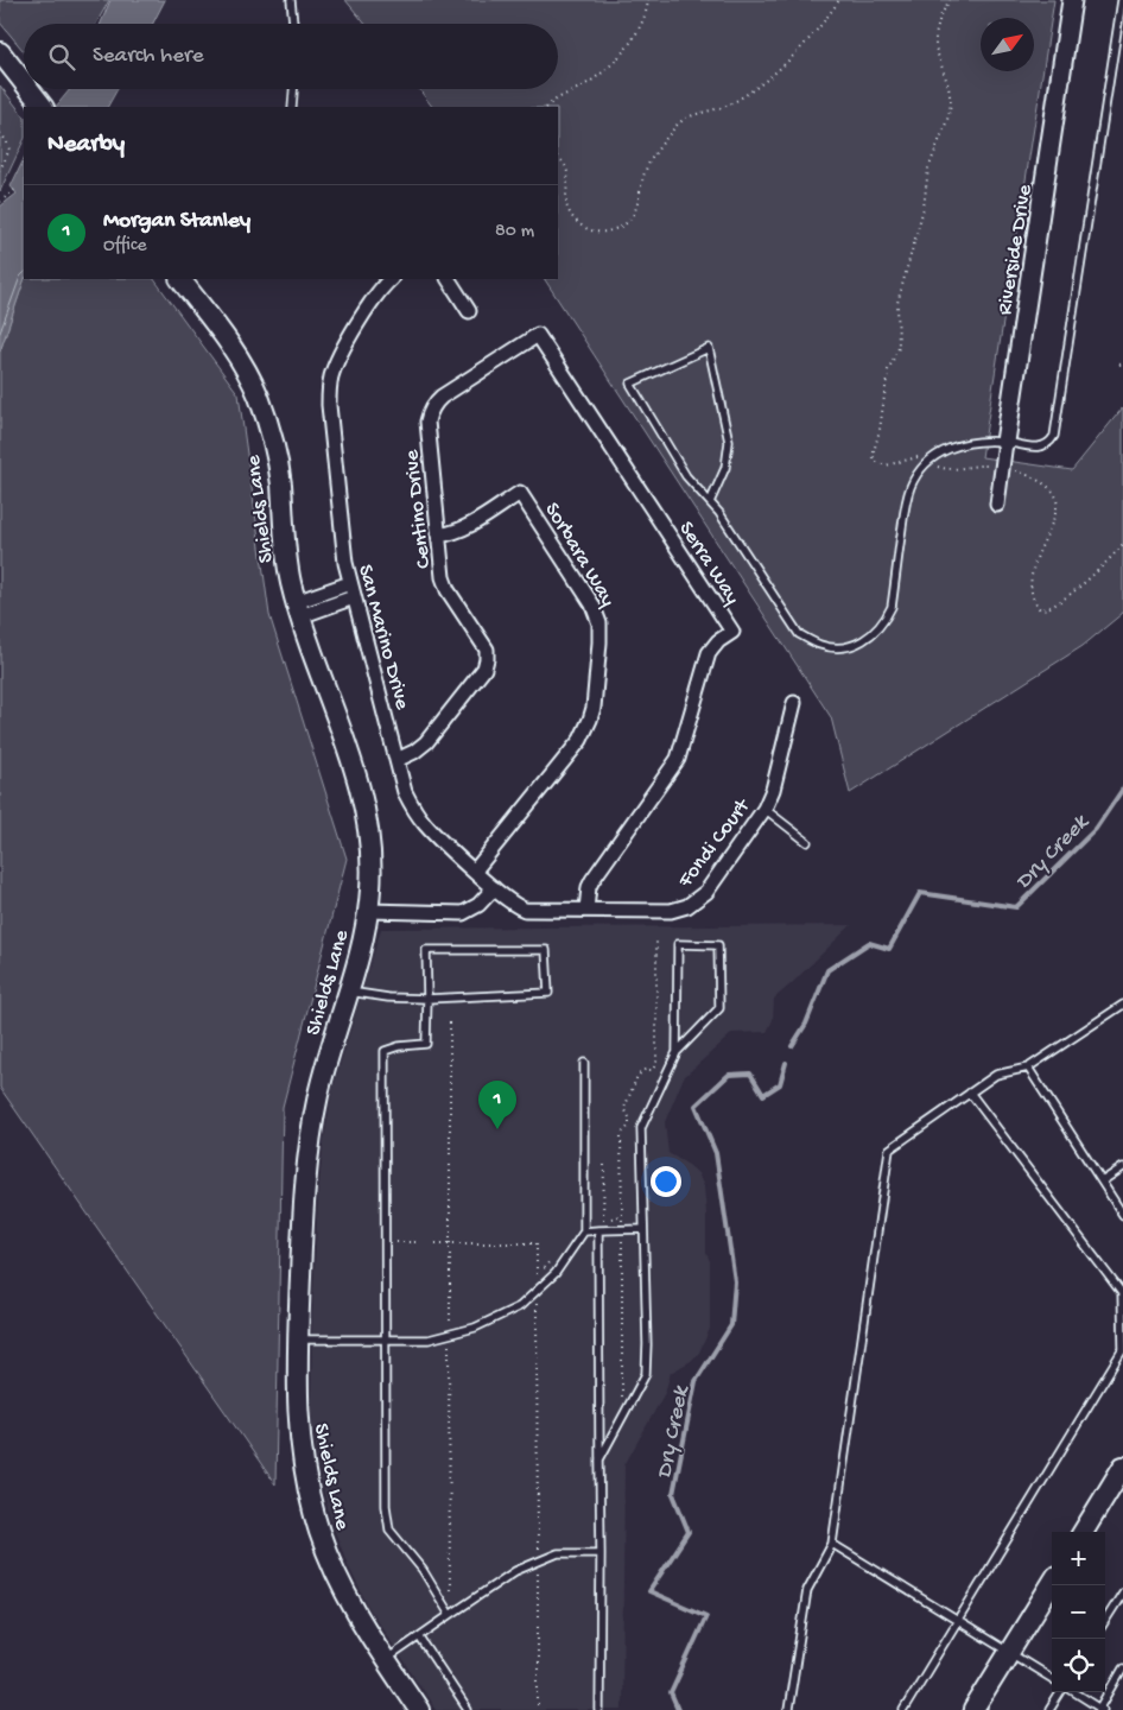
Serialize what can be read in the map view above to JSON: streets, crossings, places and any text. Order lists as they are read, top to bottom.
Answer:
{
  "streets": {
    "main road": ["Shields Lane"],
    "street": [
      "Riverside Drive",
      "Centino Drive",
      "Sorbara Way",
      "Serra Way",
      "San Marino Drive",
      "Fondi Court"
    ]
  },
  "crossings": [
    ["Centino Drive", "Sorbara Way"],
    ["Centino Drive", "Serra Way"],
    ["Centino Drive", "San Marino Drive"],
    ["Sorbara Way", "San Marino Drive"],
    ["Serra Way", "San Marino Drive"],
    ["Serra Way", "Fondi Court"],
    ["San Marino Drive", "Fondi Court"]
  ],
  "water": ["Dry Creek"],
  "north": "top right",
  "page": {
    "search": "Search here",
    "heading": "Nearby",
    "list": [
      {
        "mark": "1",
        "name": "Morgan Stanley",
        "note": "Office",
        "value": "80 m"
      }
    ],
    "pins": "1",
    "map_buttons": ["+", "−"]
  }
}
